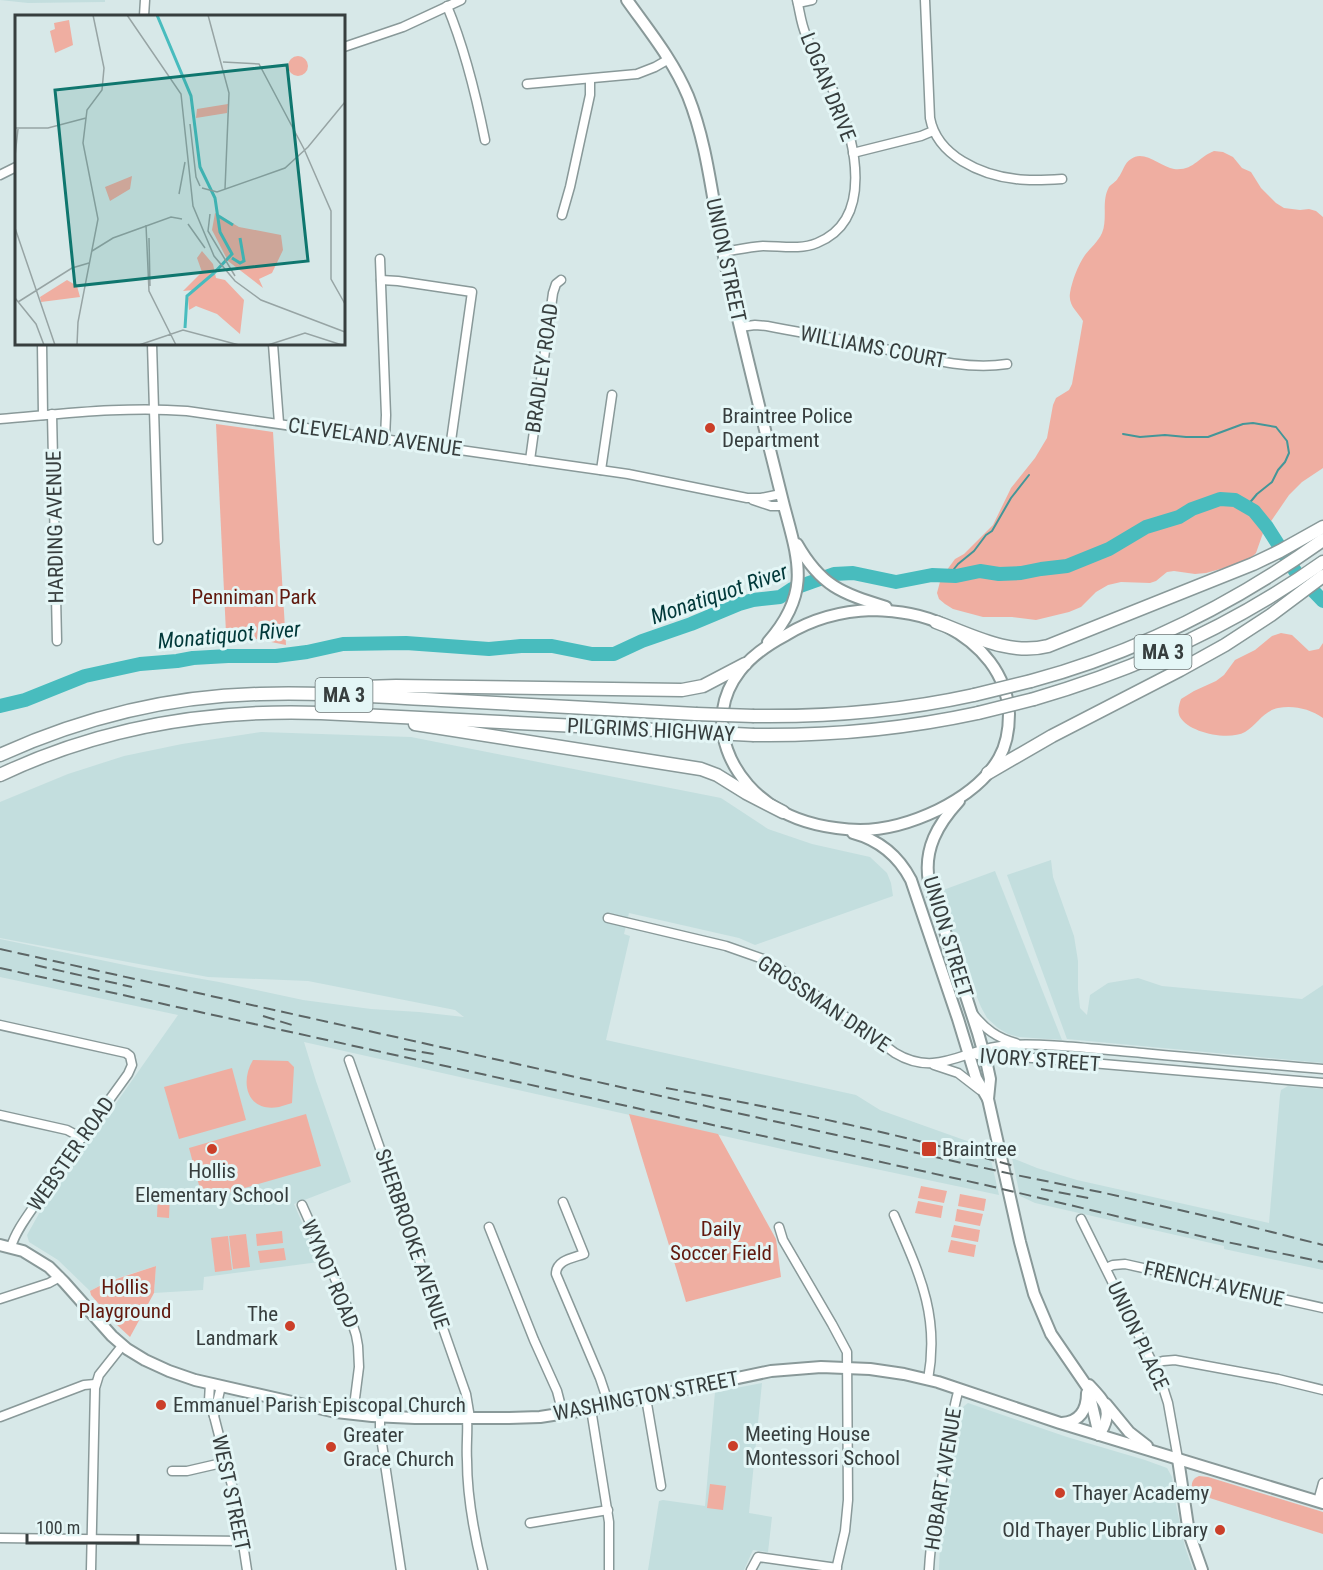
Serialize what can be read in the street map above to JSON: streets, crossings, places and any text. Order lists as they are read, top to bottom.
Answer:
{
  "streets": {
    "highway": ["MA 3", "PILGRIMS HIGHWAY"],
    "main road": ["UNION STREET", "WASHINGTON STREET"],
    "street": [
      "LOGAN DRIVE",
      "WILLIAMS COURT",
      "BRADLEY ROAD",
      "CLEVELAND AVENUE",
      "HARDING AVENUE",
      "GROSSMAN DRIVE",
      "IVORY STREET",
      "WEBSTER ROAD",
      "SHERBROOKE AVENUE",
      "WYNOT ROAD",
      "FRENCH AVENUE",
      "UNION PLACE",
      "HOBART AVENUE",
      "WEST STREET"
    ]
  },
  "crossings": [
    ["LOGAN DRIVE", "UNION STREET"],
    ["UNION STREET", "WILLIAMS COURT"],
    ["UNION STREET", "CLEVELAND AVENUE"],
    ["UNION STREET", "GROSSMAN DRIVE"],
    ["UNION STREET", "IVORY STREET"],
    ["UNION STREET", "WASHINGTON STREET"],
    ["BRADLEY ROAD", "CLEVELAND AVENUE"],
    ["CLEVELAND AVENUE", "HARDING AVENUE"],
    ["GROSSMAN DRIVE", "IVORY STREET"],
    ["WEBSTER ROAD", "WASHINGTON STREET"],
    ["SHERBROOKE AVENUE", "WASHINGTON STREET"],
    ["WYNOT ROAD", "WASHINGTON STREET"],
    ["FRENCH AVENUE", "UNION PLACE"],
    ["UNION PLACE", "WASHINGTON STREET"],
    ["WASHINGTON STREET", "HOBART AVENUE"],
    ["WASHINGTON STREET", "WEST STREET"]
  ],
  "water": ["Monatiquot River"],
  "parks": ["Penniman Park", "Daily Soccer Field", "Hollis Playground"],
  "places": {
    "other": [
      "Braintree Police Department",
      "Hollis Elementary School",
      "The Landmark",
      "Emmanuel Parish Episcopal Church",
      "Meeting House Montessori School",
      "Greater Grace Church",
      "Thayer Academy",
      "Old Thayer Public Library"
    ],
    "transit": ["Braintree"]
  },
  "scale_bar": "100 m"
}
